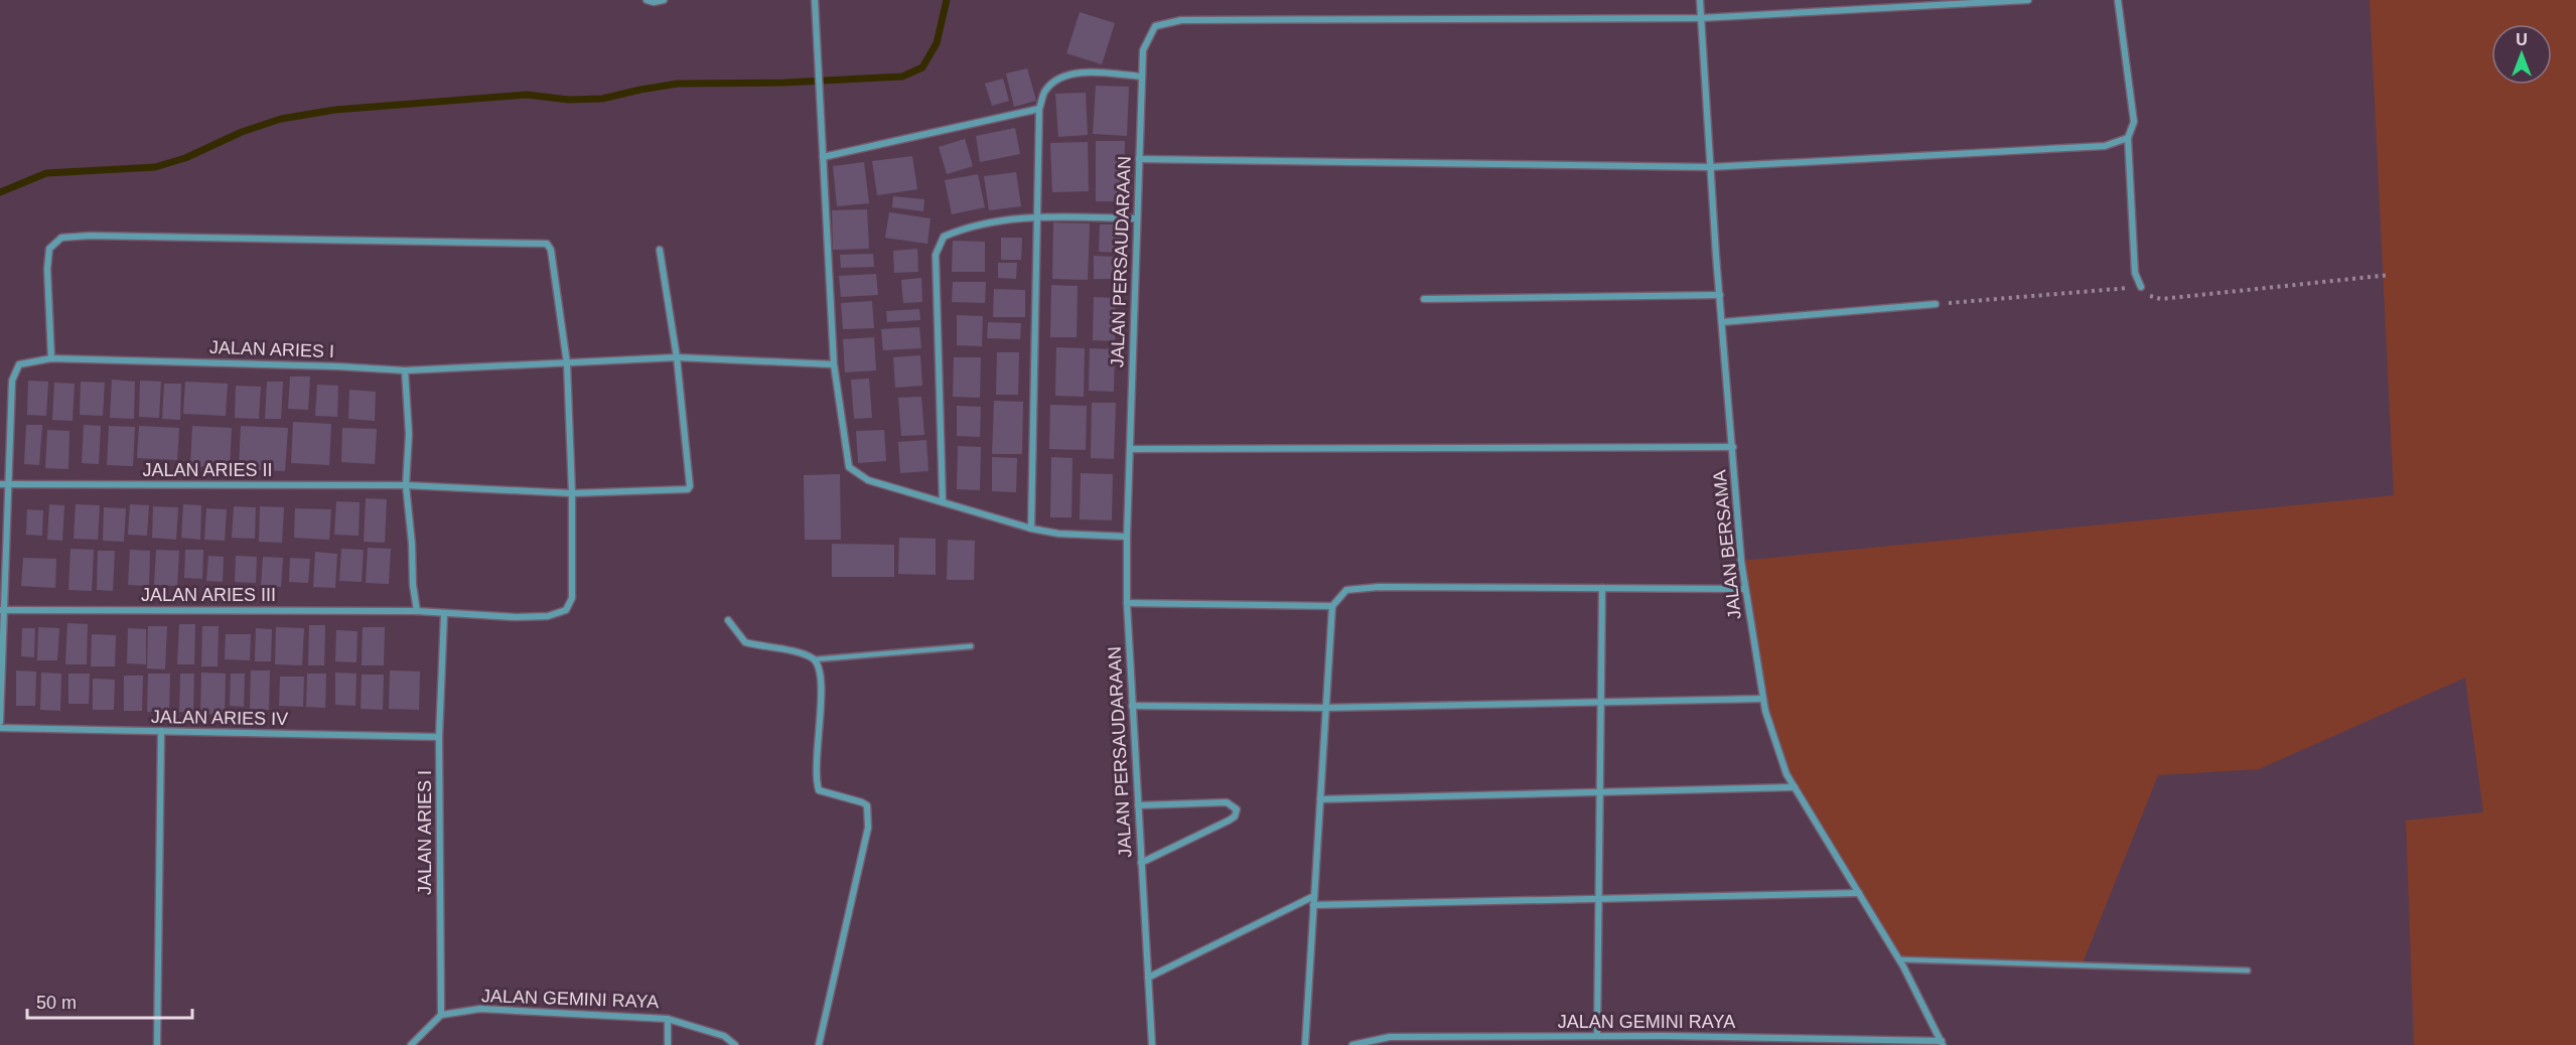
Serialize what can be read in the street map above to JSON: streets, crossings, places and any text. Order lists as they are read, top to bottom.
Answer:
{
  "streets": {
    "street": [
      "JALAN PERSAUDARAAN",
      "JALAN ARIES I",
      "JALAN ARIES II",
      "JALAN BERSAMA",
      "JALAN ARIES III",
      "JALAN ARIES IV",
      "JALAN GEMINI RAYA"
    ]
  },
  "crossings": [
    ["JALAN PERSAUDARAAN", "JALAN BERSAMA"],
    ["JALAN ARIES I", "JALAN ARIES II"],
    ["JALAN ARIES I", "JALAN ARIES III"],
    ["JALAN ARIES I", "JALAN ARIES IV"],
    ["JALAN ARIES I", "JALAN GEMINI RAYA"],
    ["JALAN ARIES II", "JALAN ARIES III"],
    ["JALAN BERSAMA", "JALAN GEMINI RAYA"]
  ],
  "scale_bar": "50 m",
  "north": "top"
}
